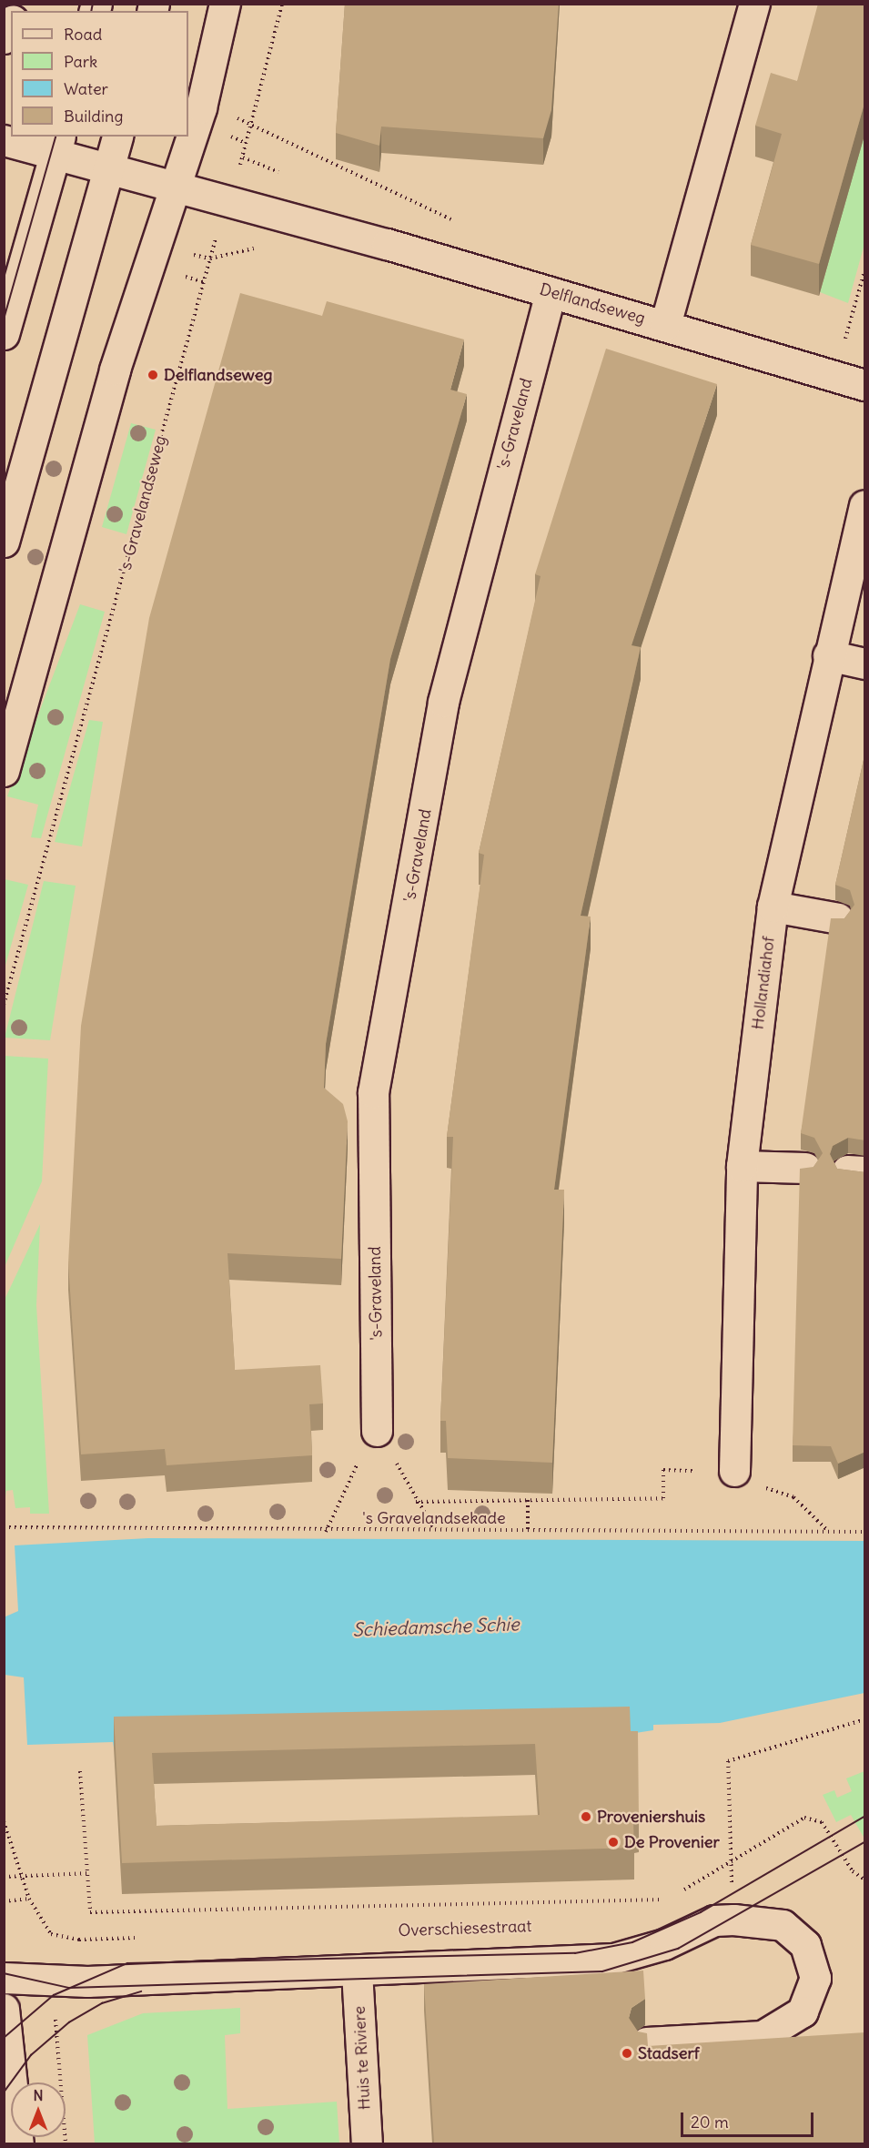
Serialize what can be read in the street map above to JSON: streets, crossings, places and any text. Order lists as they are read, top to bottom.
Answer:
{
  "streets": {
    "street": [
      "Delflandseweg",
      "'s-Graveland",
      "Hollandiahof",
      "Huis te Riviere"
    ],
    "path": ["'s-Gravelandseweg", "'s Gravelandsekade"]
  },
  "crossings": [
    ["Delflandseweg", "'s-Graveland"],
    ["Delflandseweg", "'s-Gravelandseweg"]
  ],
  "water": ["Schiedamsche Schie"],
  "places": [
    "Delflandseweg",
    "Proveniershuis",
    "De Provenier",
    "Stadserf"
  ],
  "legend": [
    "Road",
    "Park",
    "Water",
    "Building"
  ],
  "scale_bar": "20 m",
  "north": "top"
}
